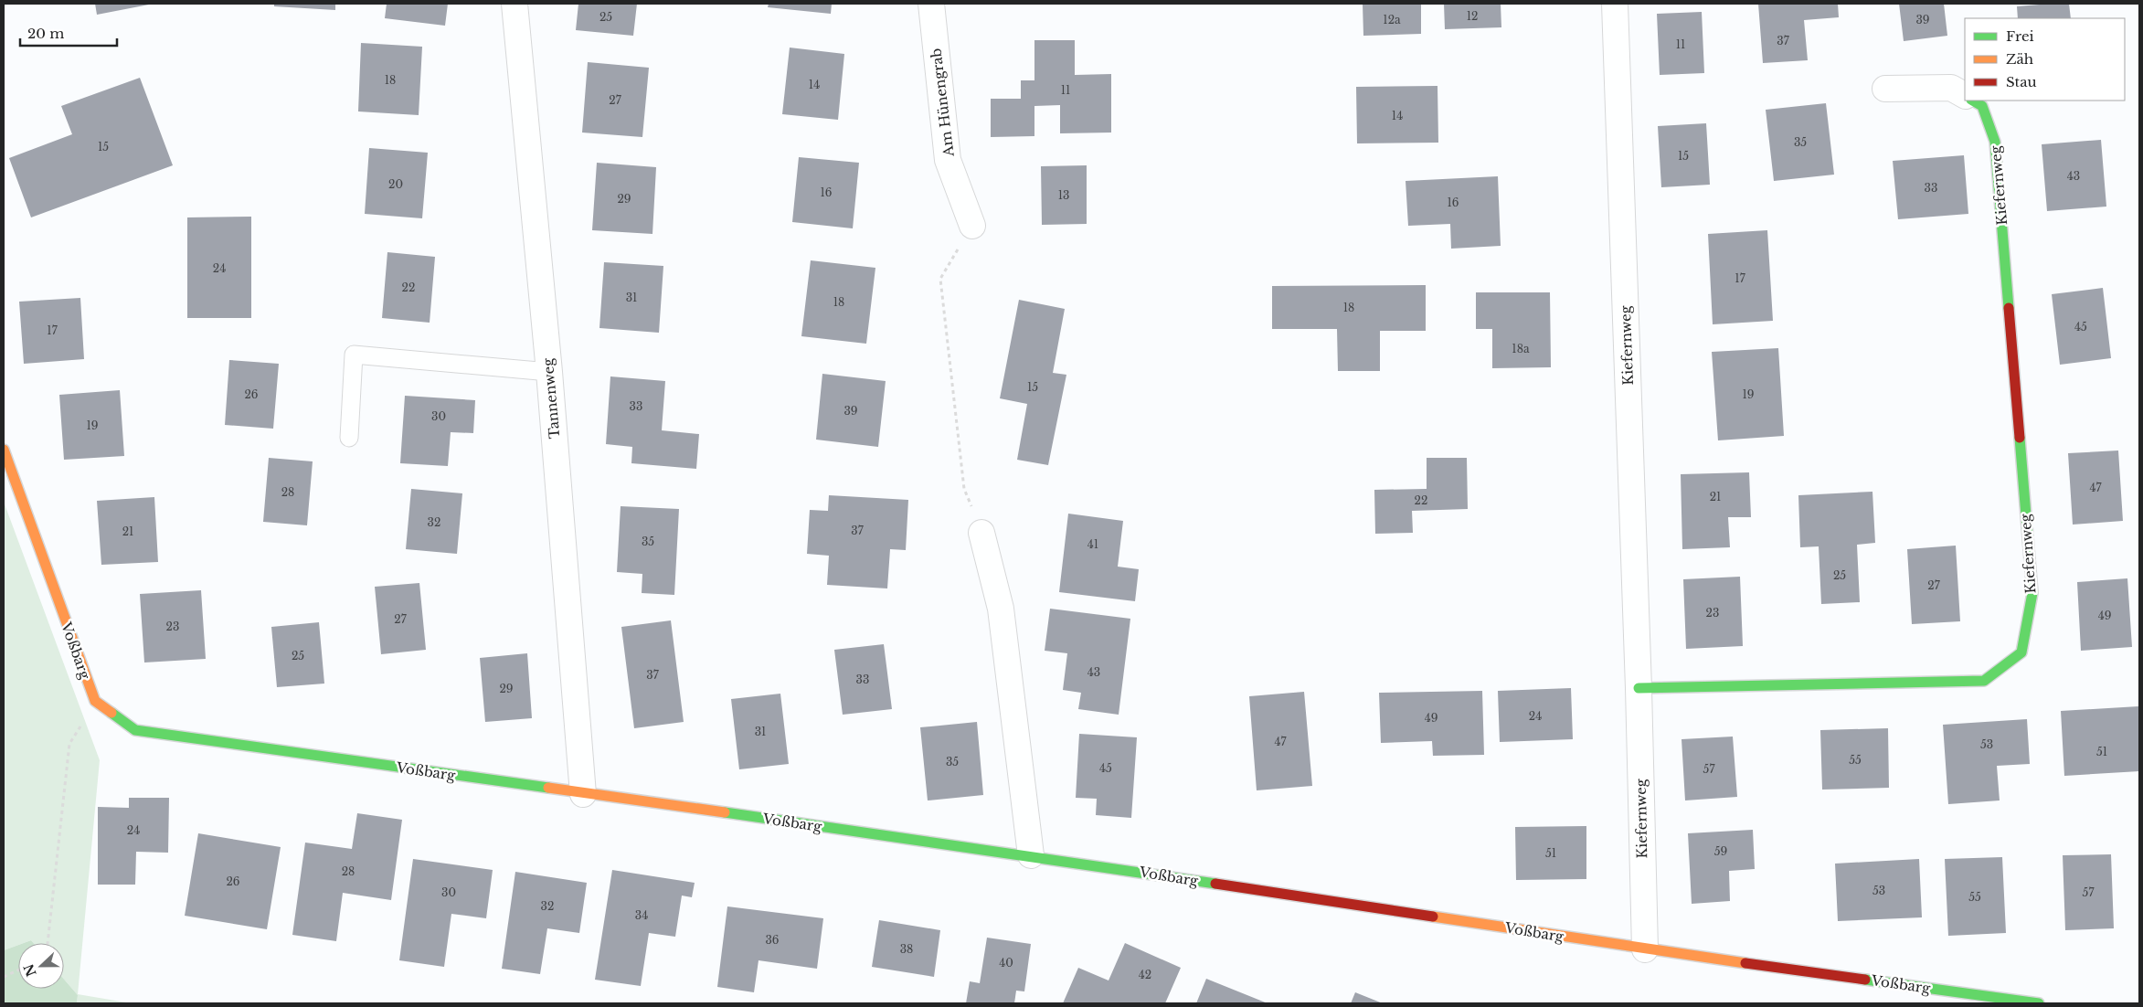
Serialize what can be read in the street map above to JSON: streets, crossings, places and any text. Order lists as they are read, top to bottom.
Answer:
{
  "streets": {
    "street": [
      "Am Hünengrab",
      "Kiefernweg",
      "Tannenweg",
      "Voßbarg"
    ]
  },
  "crossings": [
    ["Kiefernweg", "Voßbarg"],
    ["Tannenweg", "Voßbarg"]
  ],
  "house_numbers": [
    "12",
    "25",
    "12a",
    "39",
    "37",
    "11",
    "18",
    "14",
    "11",
    "27",
    "14",
    "35",
    "15",
    "15",
    "43",
    "20",
    "33",
    "16",
    "13",
    "29",
    "16",
    "24",
    "17",
    "22",
    "31",
    "18",
    "18",
    "45",
    "17",
    "18a",
    "15",
    "26",
    "19",
    "33",
    "39",
    "30",
    "19",
    "47",
    "28",
    "21",
    "22",
    "32",
    "37",
    "21",
    "35",
    "41",
    "25",
    "27",
    "23",
    "49",
    "27",
    "23",
    "25",
    "43",
    "37",
    "33",
    "29",
    "24",
    "49",
    "31",
    "47",
    "53",
    "51",
    "55",
    "35",
    "45",
    "57",
    "24",
    "59",
    "51",
    "28",
    "26",
    "53",
    "30",
    "57",
    "55",
    "32",
    "34",
    "36",
    "38",
    "40",
    "42"
  ],
  "legend": ["Frei", "Zäh", "Stau"],
  "scale_bar": "20 m",
  "north": "left"
}
